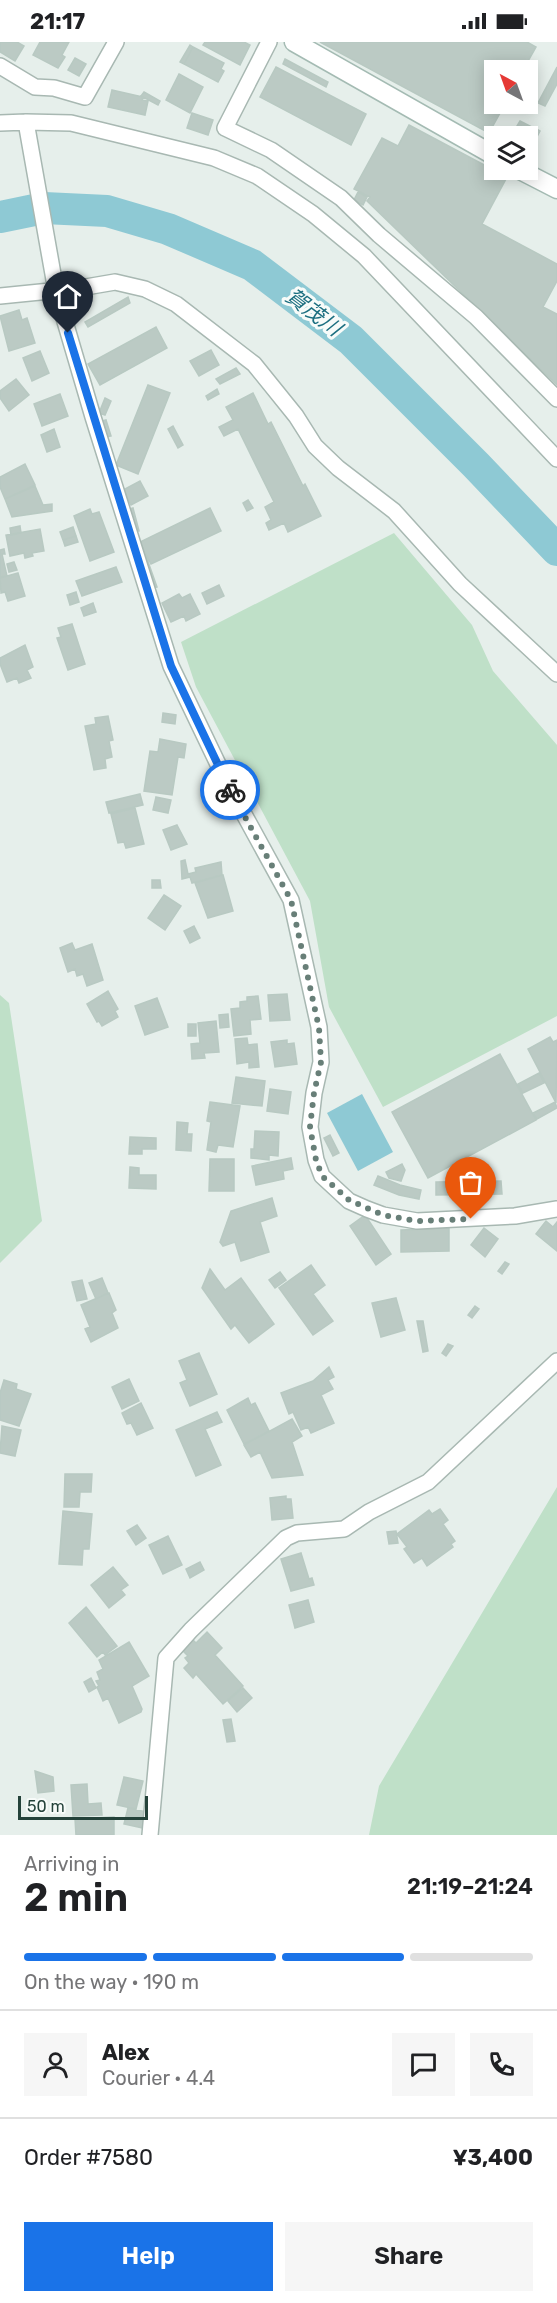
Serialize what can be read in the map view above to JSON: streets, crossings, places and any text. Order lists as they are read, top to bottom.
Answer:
{
  "water": ["賀茂川"],
  "scale_bar": "50 m",
  "north": "top left",
  "page": {
    "status": "21:17",
    "scale": "50 m",
    "heading": ["2 min", "Arriving in", "21:19–21:24"],
    "panel": [
      "Alex",
      "Courier · 4.4",
      "Order #7580",
      "¥3,400"
    ],
    "bar": "On the way · 190 m",
    "buttons": ["Help", "Share"]
  }
}
